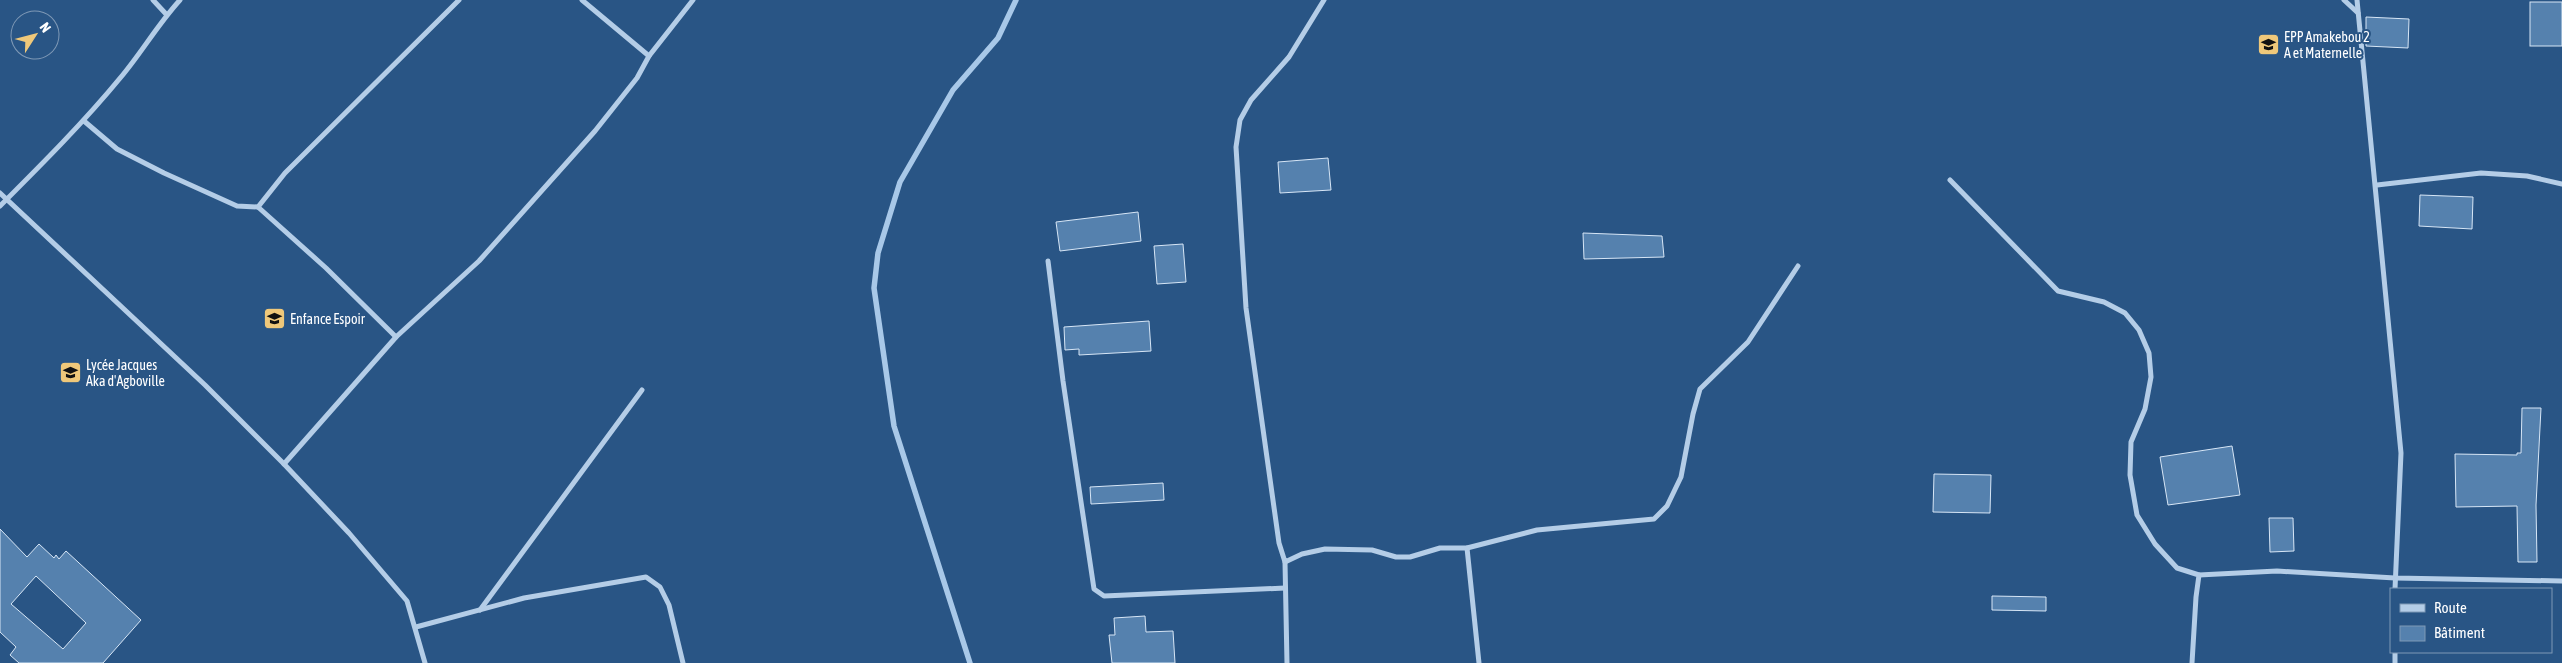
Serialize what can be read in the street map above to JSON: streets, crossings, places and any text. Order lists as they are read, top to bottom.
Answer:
{
  "places": {
    "school or university": ["EPP Amakebou 2 A et Maternelle", "Enfance Espoir", "Lycée Jacques Aka d'Agboville"]
  },
  "legend": ["Route", "Bâtiment"],
  "north": "top right"
}
